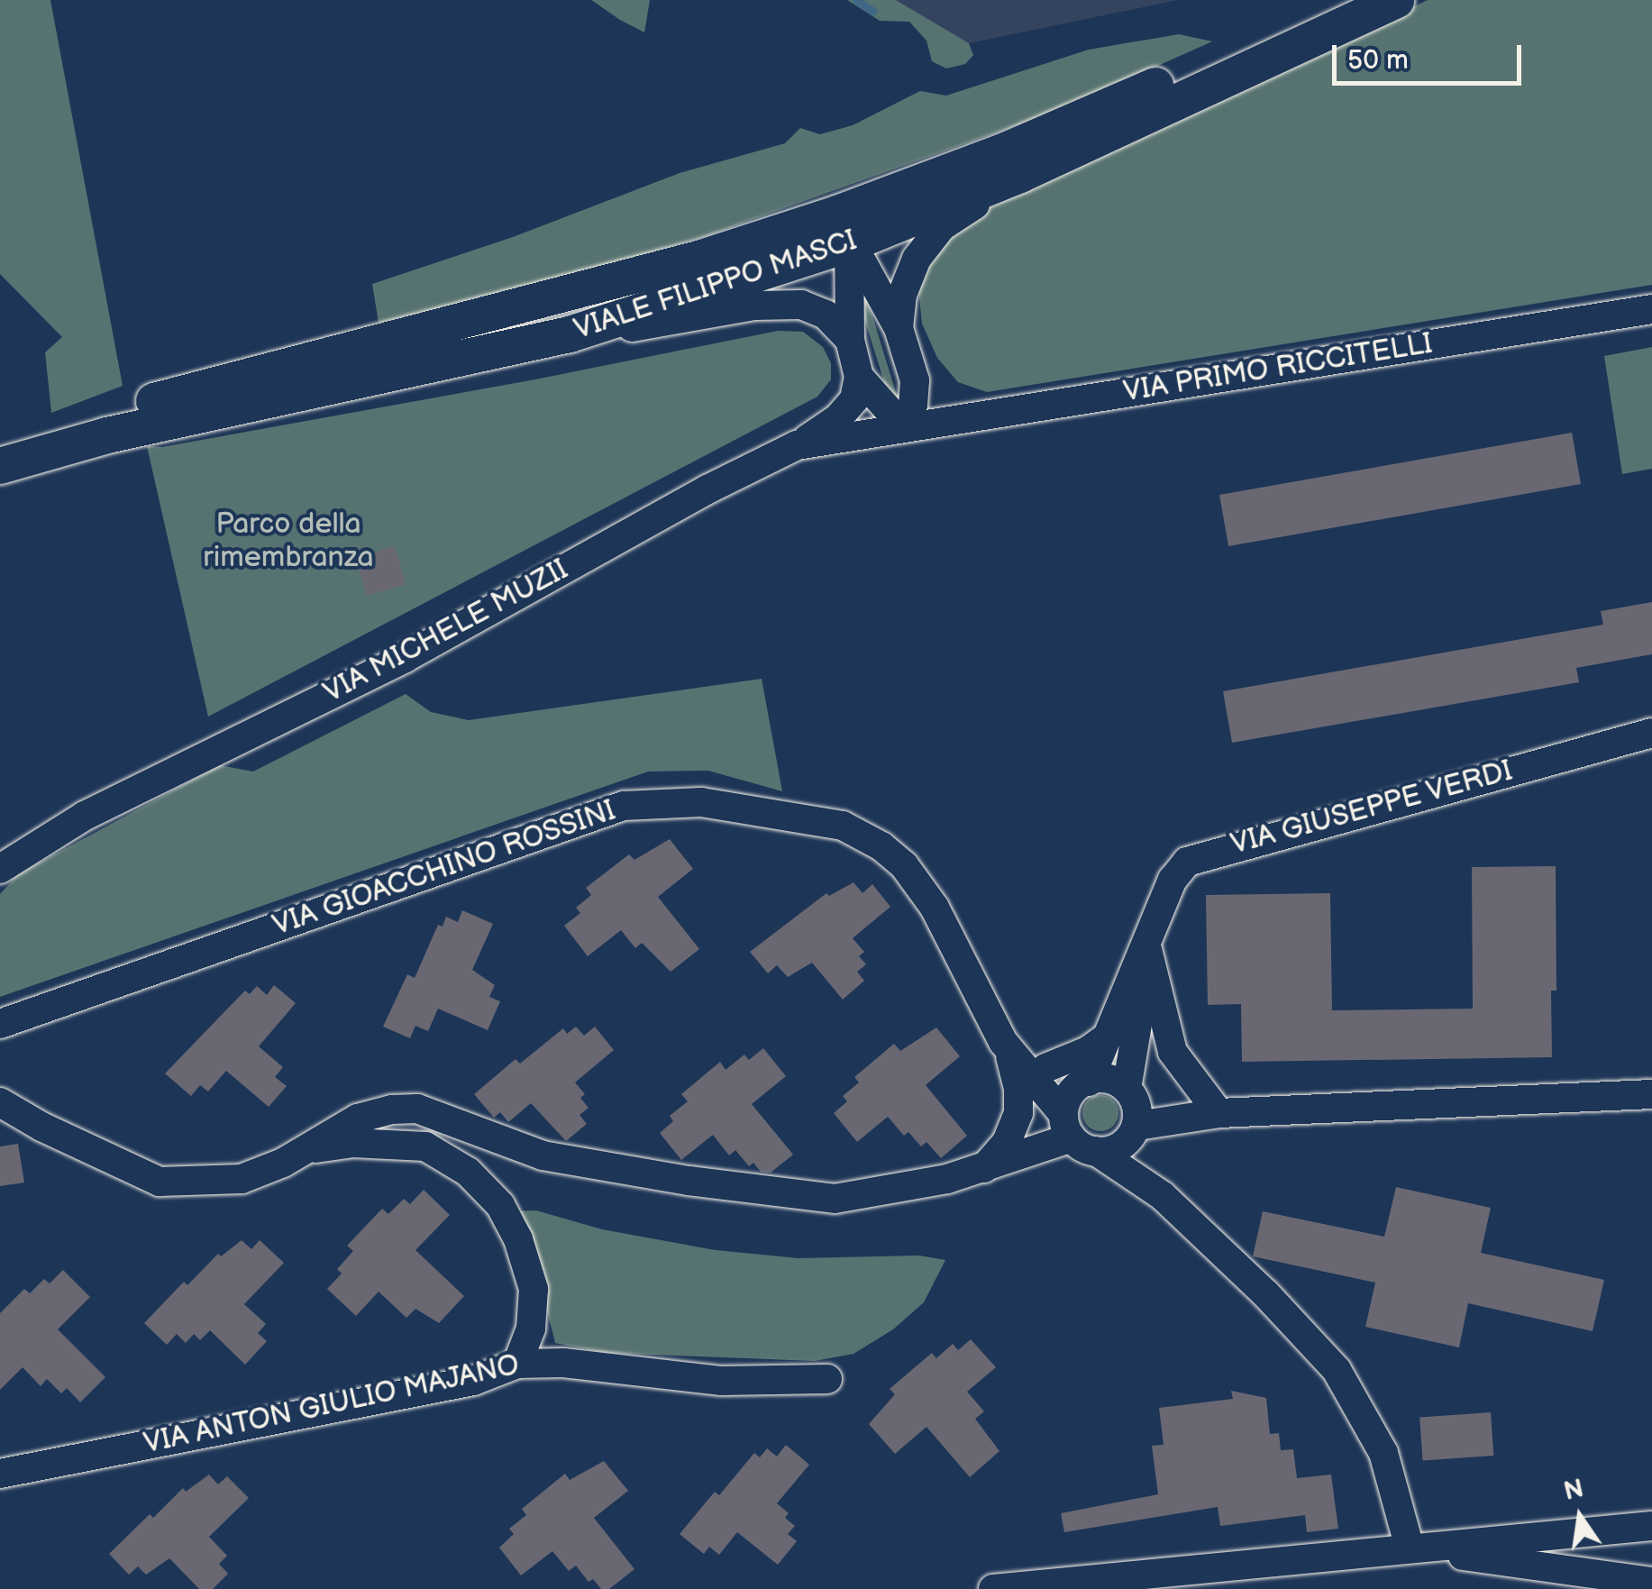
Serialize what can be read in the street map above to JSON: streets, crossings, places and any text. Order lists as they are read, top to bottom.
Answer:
{
  "streets": {
    "main road": ["VIALE FILIPPO MASCI"],
    "street": [
      "VIA PRIMO RICCITELLI",
      "VIA MICHELE MUZII",
      "VIA GIUSEPPE VERDI",
      "VIA GIOACCHINO ROSSINI",
      "VIA ANTON GIULIO MAJANO"
    ]
  },
  "crossings": [
    ["VIA PRIMO RICCITELLI", "VIA MICHELE MUZII"],
    ["VIA GIUSEPPE VERDI", "VIA GIOACCHINO ROSSINI"]
  ],
  "parks": ["Parco della rimembranza"],
  "scale_bar": "50 m",
  "north": "top"
}
